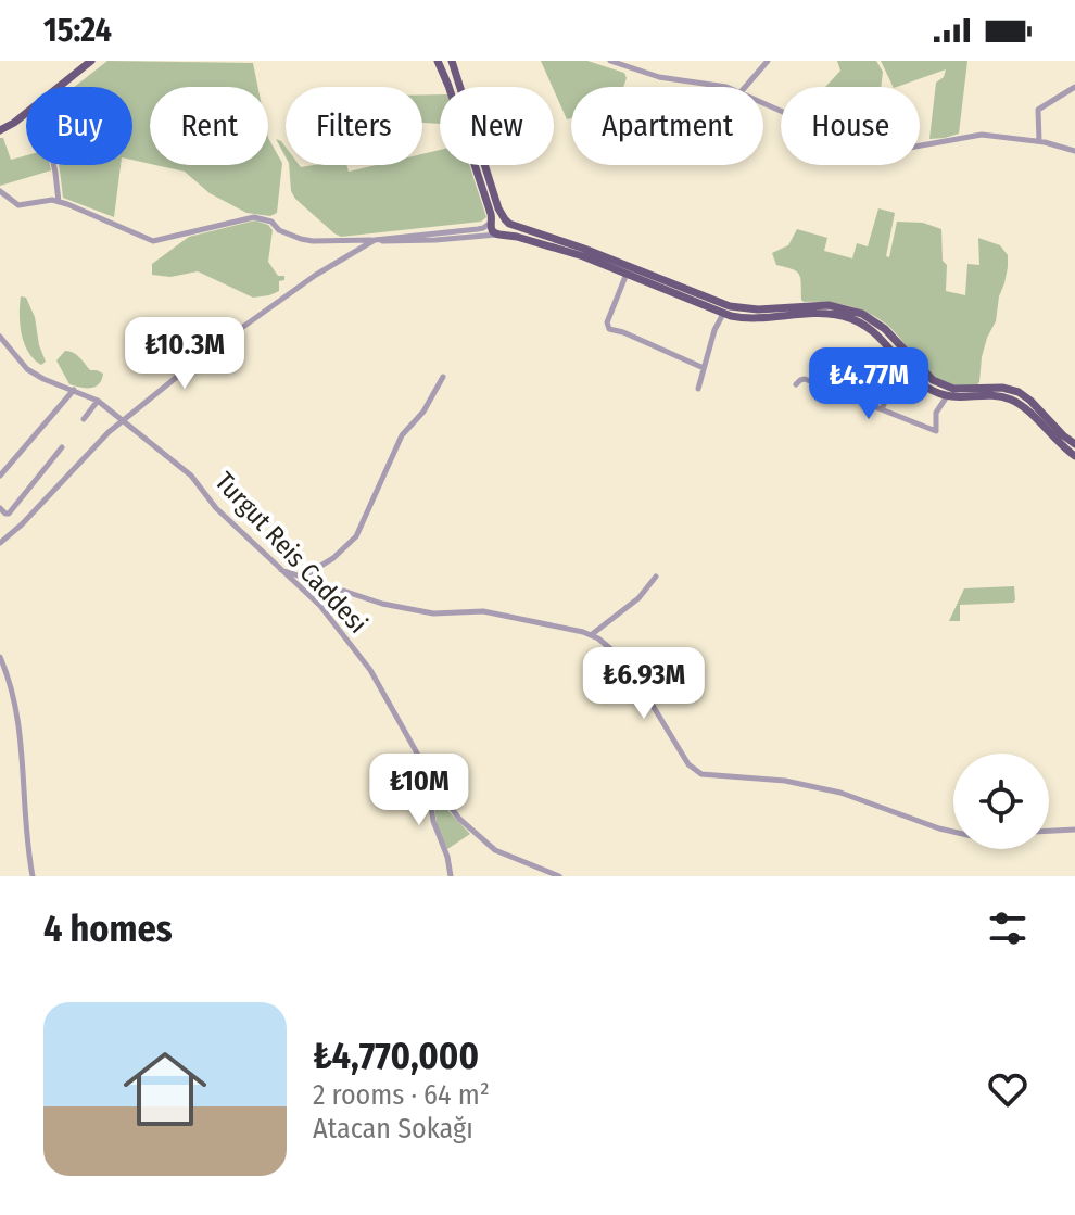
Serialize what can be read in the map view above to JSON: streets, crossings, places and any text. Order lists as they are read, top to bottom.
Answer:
{
  "streets": {
    "street": ["Turgut Reis Caddesi"]
  },
  "page": {
    "status": "15:24",
    "chip": [
      "Buy",
      "Rent",
      "Filters",
      "New",
      "Apartment",
      "House"
    ],
    "price": [
      "₺10.3M",
      "₺4.77M",
      "₺6.93M",
      "₺10M"
    ],
    "heading": "4 homes",
    "list": [
      {
        "name": "₺4,770,000",
        "note": "2 rooms · 64 m² · Atacan Sokağı"
      }
    ]
  }
}
